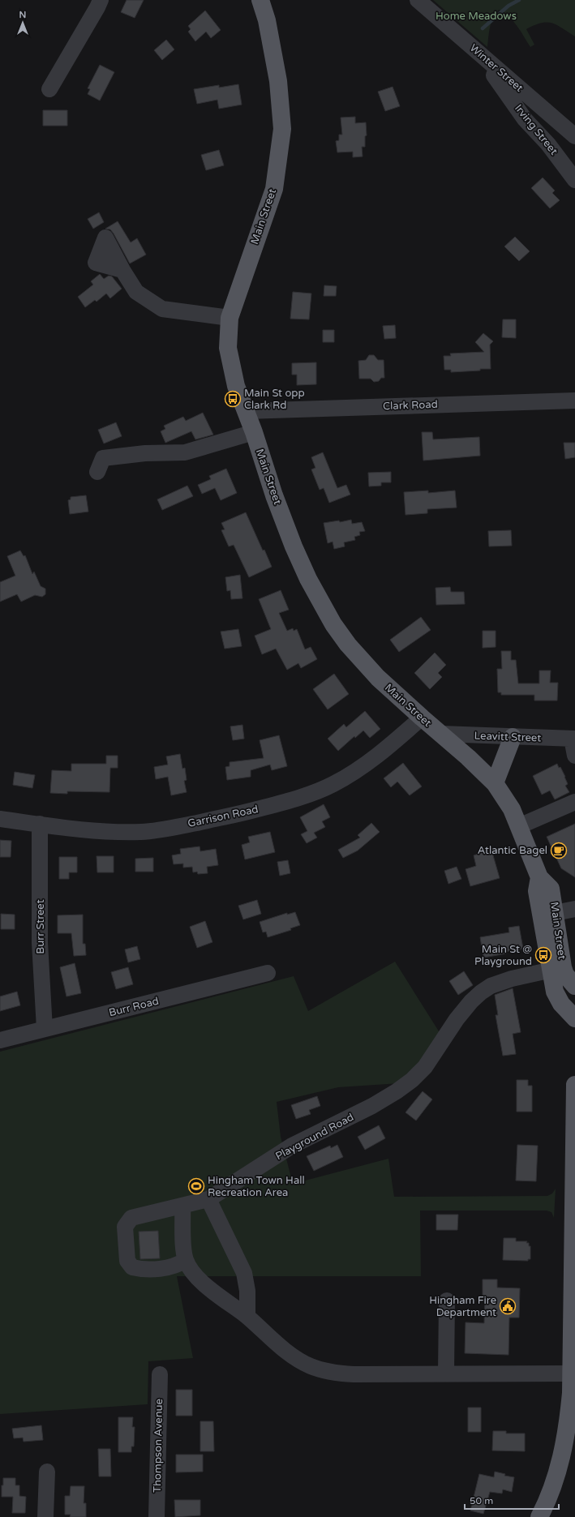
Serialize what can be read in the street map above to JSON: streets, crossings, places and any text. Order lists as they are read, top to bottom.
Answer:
{
  "streets": {
    "main road": ["Main Street"],
    "street": [
      "Winter Street",
      "Irving Street",
      "Clark Road",
      "Leavitt Street",
      "Garrison Road",
      "Burr Street",
      "Burr Road",
      "Playground Road",
      "Thompson Avenue"
    ]
  },
  "crossings": [
    ["Winter Street", "Irving Street"],
    ["Main Street", "Clark Road"],
    ["Main Street", "Leavitt Street"],
    ["Main Street", "Garrison Road"],
    ["Main Street", "Playground Road"],
    ["Garrison Road", "Burr Street"],
    ["Burr Street", "Burr Road"]
  ],
  "parks": ["Home Meadows"],
  "places": {
    "bus stop": ["Main St opp Clark Rd", "Main St @ Playground"],
    "cafe": ["Atlantic Bagel"],
    "sports": ["Hingham Town Hall Recreation Area"],
    "public building": ["Hingham Fire Department"]
  },
  "scale_bar": "50 m",
  "north": "top"
}
